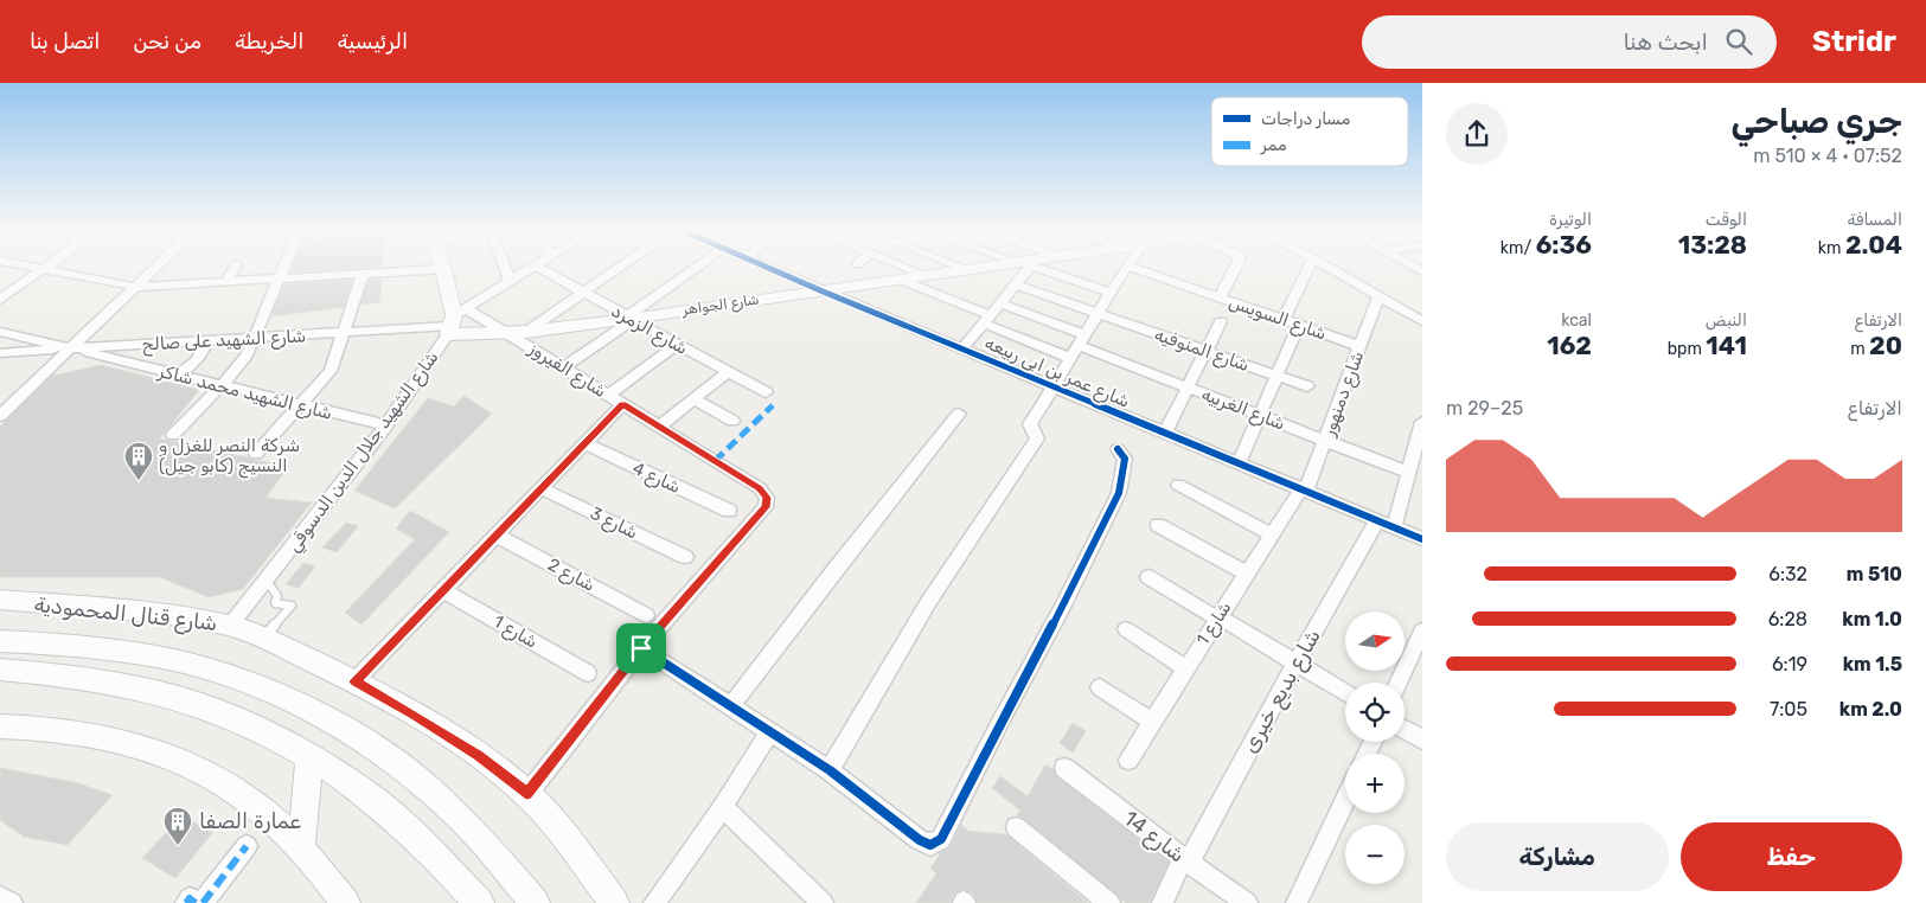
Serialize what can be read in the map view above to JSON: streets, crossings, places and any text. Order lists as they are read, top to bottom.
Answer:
{
  "streets": {
    "main road": ["شارع الجواهر", "شارع قنال المحمودية"],
    "street": [
      "شارع السويس",
      "شارع الزمرد",
      "شارع الشهيد على صالح",
      "شارع المنوفيه",
      "شارع الفيروز",
      "شارع عمر بن ابى ربيعه",
      "شارع الشهيد محمد شاكر",
      "شارع دمنهور",
      "شارع الغربيه",
      "شارع الشهيد جلال الدين الدسوقي",
      "شارع 4",
      "شارع 3",
      "شارع 2",
      "شارع 1",
      "شارع بديع خيرى",
      "شارع 14"
    ]
  },
  "crossings": [
    ["شارع الجواهر", "شارع الزمرد"],
    ["شارع الجواهر", "شارع الشهيد على صالح"],
    ["شارع الجواهر", "شارع الفيروز"],
    ["شارع الجواهر", "شارع عمر بن ابى ربيعه"],
    ["شارع الجواهر", "شارع الشهيد جلال الدين الدسوقي"],
    ["شارع السويس", "شارع دمنهور"],
    ["شارع الشهيد على صالح", "شارع الفيروز"],
    ["شارع الشهيد على صالح", "شارع الشهيد محمد شاكر"],
    ["شارع الشهيد على صالح", "شارع الشهيد جلال الدين الدسوقي"],
    ["شارع الفيروز", "شارع الشهيد جلال الدين الدسوقي"],
    ["شارع عمر بن ابى ربيعه", "شارع دمنهور"],
    ["شارع عمر بن ابى ربيعه", "شارع 1"],
    ["شارع عمر بن ابى ربيعه", "شارع بديع خيرى"],
    ["شارع الشهيد محمد شاكر", "شارع الشهيد جلال الدين الدسوقي"],
    ["شارع دمنهور", "شارع الغربيه"],
    ["شارع دمنهور", "شارع 1"],
    ["شارع الغربيه", "شارع بديع خيرى"],
    ["شارع الشهيد جلال الدين الدسوقي", "شارع قنال المحمودية"],
    ["شارع بديع خيرى", "شارع 14"]
  ],
  "places": {
    "building": ["شركة النصر للغزل و النسيج (كابو جيل)", "عمارة الصفا"]
  },
  "legend": ["مسار دراجات", "ممر"],
  "north": "right",
  "page": {
    "header": "Stridr",
    "search": "ابحث هنا",
    "nav": [
      "الرئيسية",
      "الخريطة",
      "من نحن",
      "اتصل بنا"
    ],
    "heading": ["جري صباحي", "07:52 · 4 × 510 m"],
    "stats": [
      ["المسافة", "2.04 km"],
      ["الوقت", "13:28"],
      ["الوتيرة", "6:36 /km"],
      ["الارتفاع", "20 m"],
      ["النبض", "141 bpm"],
      ["kcal", "162"]
    ],
    "chart": ["الارتفاع", "25–29 m"],
    "list": [
      {
        "name": "510 m",
        "note": "6:32"
      },
      {
        "name": "1.0 km",
        "note": "6:28"
      },
      {
        "name": "1.5 km",
        "note": "6:19"
      },
      {
        "name": "2.0 km",
        "note": "7:05"
      }
    ],
    "map_buttons": ["+", "−"],
    "buttons": ["حفظ", "مشاركة"]
  }
}
